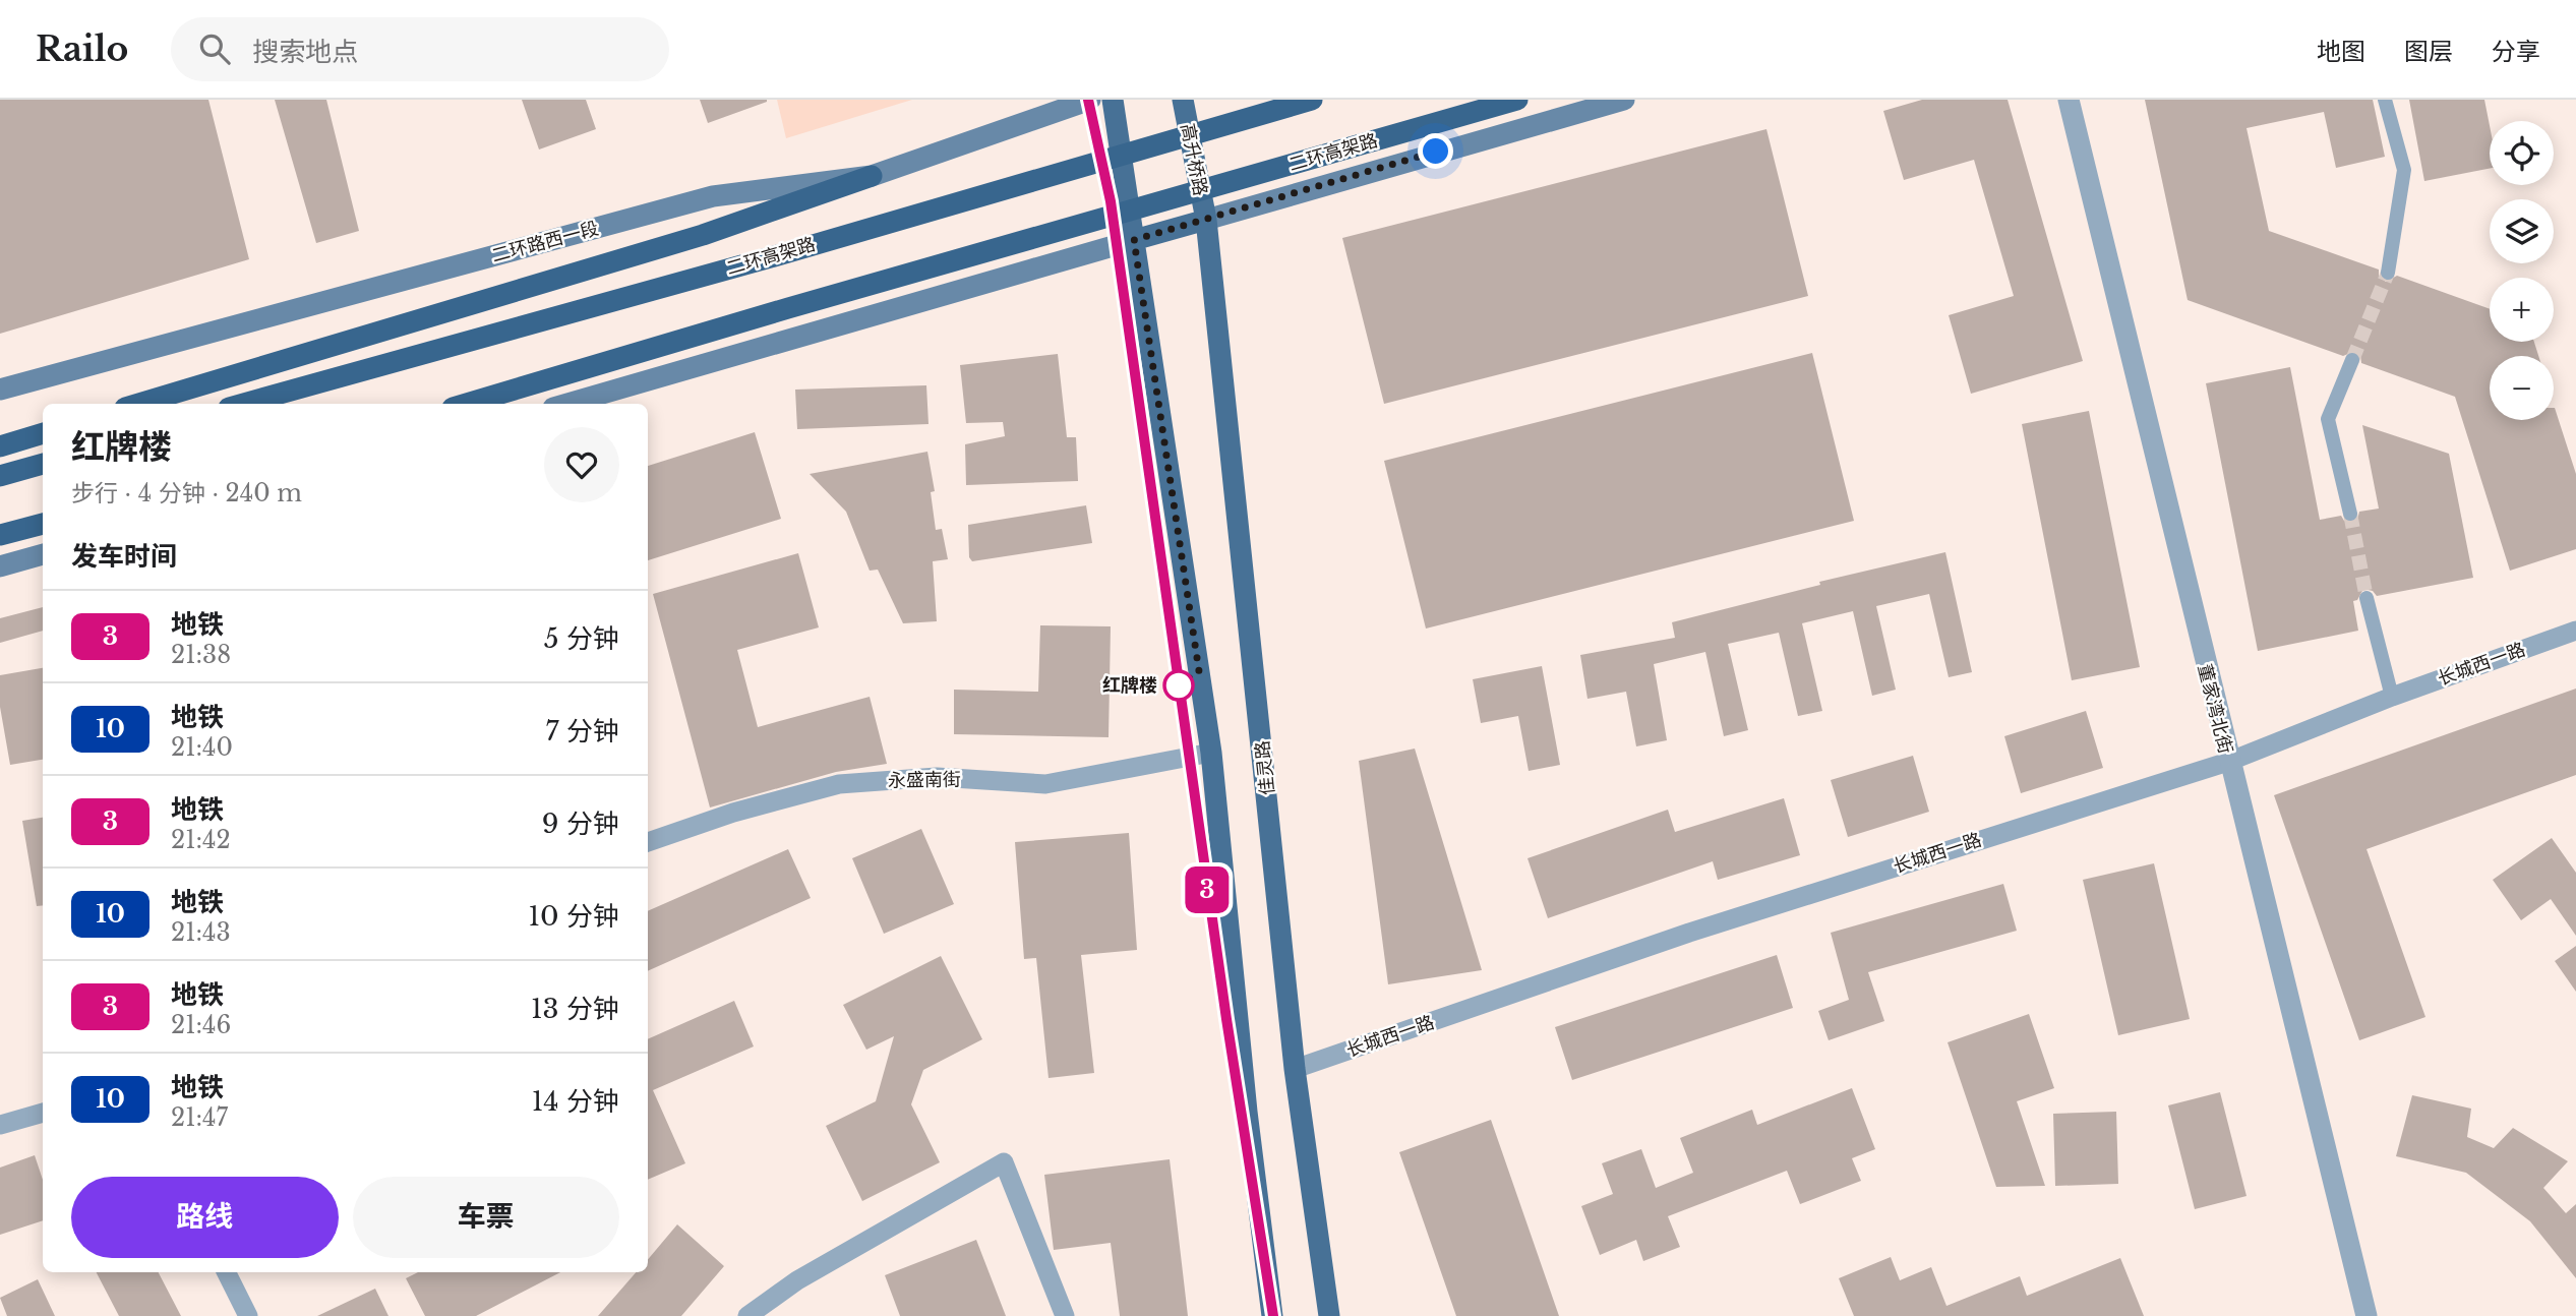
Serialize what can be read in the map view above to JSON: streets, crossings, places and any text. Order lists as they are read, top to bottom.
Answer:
{
  "streets": {
    "highway": ["二环高架路"],
    "main road": ["高升桥路", "二环路西一段", "佳灵路"],
    "street": ["长城西一路", "董家湾北街", "永盛南街"]
  },
  "crossings": [
    ["高升桥路", "佳灵路"],
    ["长城西一路", "董家湾北街"],
    ["长城西一路", "佳灵路"]
  ],
  "places": ["红牌楼"],
  "lines": ["metro line 3"],
  "page": {
    "header": "Railo",
    "search": "搜索地点",
    "nav": ["地图", "图层", "分享"],
    "on_map": "3",
    "map_buttons": ["+", "−"],
    "heading": [
      ["红牌楼", "步行 · 4 分钟 · 240 m"],
      "发车时间"
    ],
    "list": [
      {
        "mark": "3",
        "name": "地铁",
        "note": "21:38",
        "value": "5 分钟"
      },
      {
        "mark": "10",
        "name": "地铁",
        "note": "21:40",
        "value": "7 分钟"
      },
      {
        "mark": "3",
        "name": "地铁",
        "note": "21:42",
        "value": "9 分钟"
      },
      {
        "mark": "10",
        "name": "地铁",
        "note": "21:43",
        "value": "10 分钟"
      },
      {
        "mark": "3",
        "name": "地铁",
        "note": "21:46",
        "value": "13 分钟"
      },
      {
        "mark": "10",
        "name": "地铁",
        "note": "21:47",
        "value": "14 分钟"
      }
    ],
    "buttons": ["路线", "车票"]
  }
}
